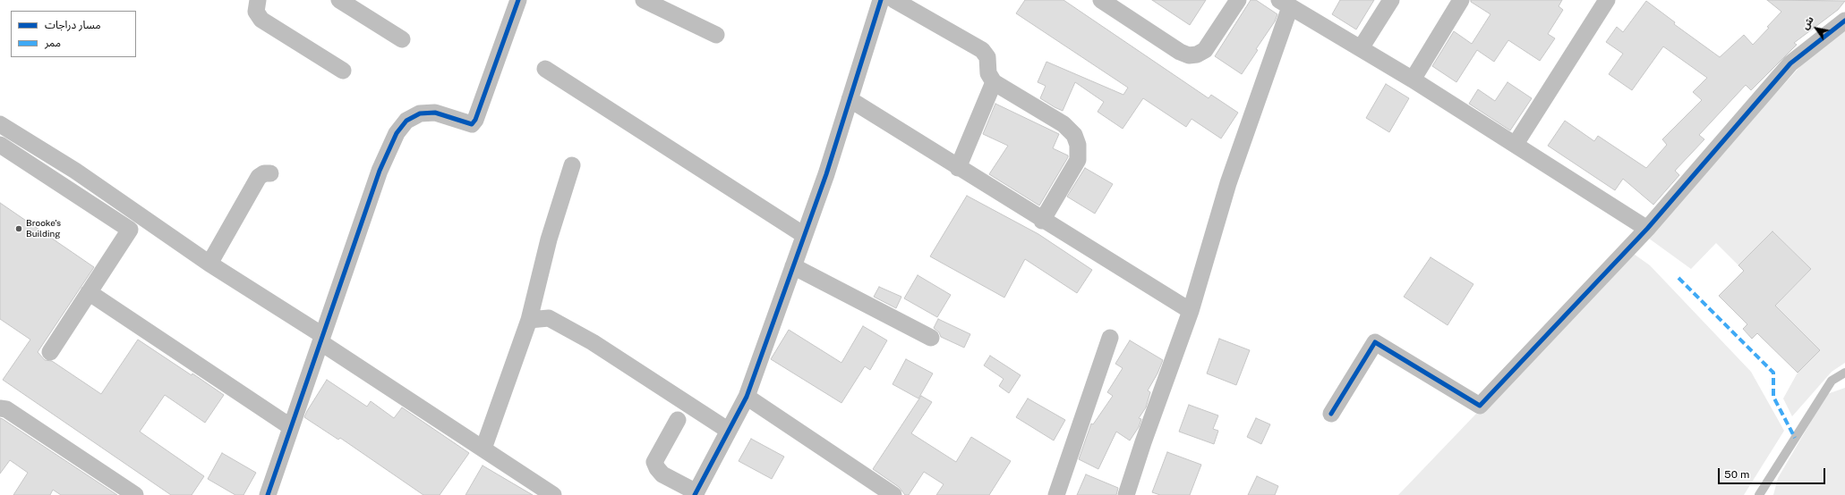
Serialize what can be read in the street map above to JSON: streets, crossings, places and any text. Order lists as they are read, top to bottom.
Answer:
{
  "places": ["Brooke's Building"],
  "legend": ["مسار دراجات", "ممر"],
  "scale_bar": "50 m",
  "north": "top left"
}
